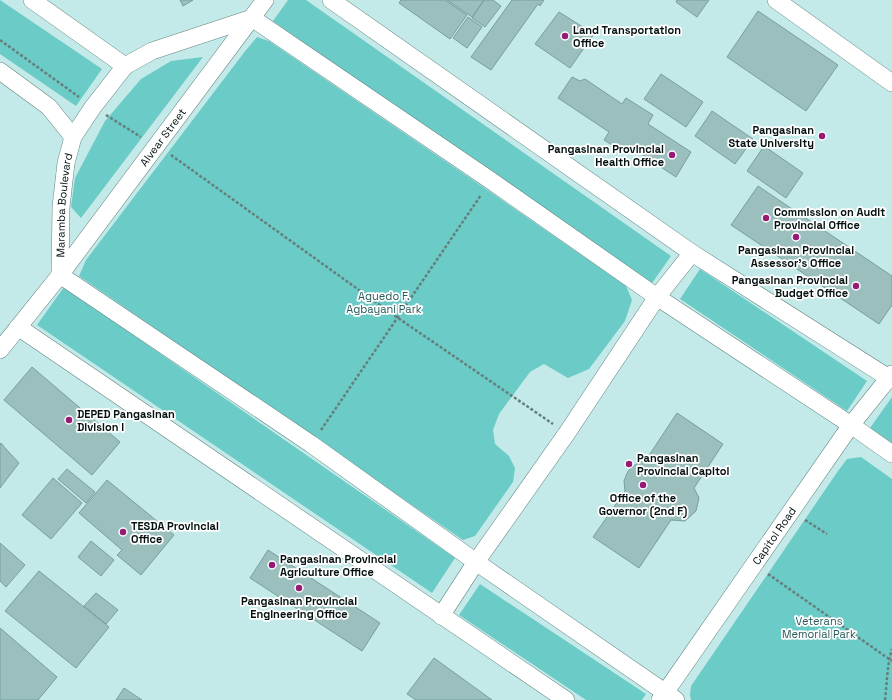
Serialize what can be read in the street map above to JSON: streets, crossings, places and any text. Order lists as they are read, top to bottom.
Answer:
{
  "streets": {
    "street": ["Alvear Street", "Maramba Boulevard", "Capitol Road"]
  },
  "crossings": [
    ["Alvear Street", "Maramba Boulevard"]
  ],
  "parks": ["Aguedo F. Agbayani Park", "Veterans Memorial Park"],
  "places": [
    "Land Transportation Office",
    "Pangasinan State University",
    "Pangasinan Provincial Health Office",
    "Commission on Audit Provincial Office",
    "Pangasinan Provincial Assessor's Office",
    "Pangasinan Provincial Budget Office",
    "DEPED Pangasinan Division I",
    "Pangasinan Provincial Capitol",
    "Office of the Governor (2nd F)",
    "TESDA Provincial Office",
    "Pangasinan Provincial Agriculture Office",
    "Pangasinan Provincial Engineering Office"
  ]
}
